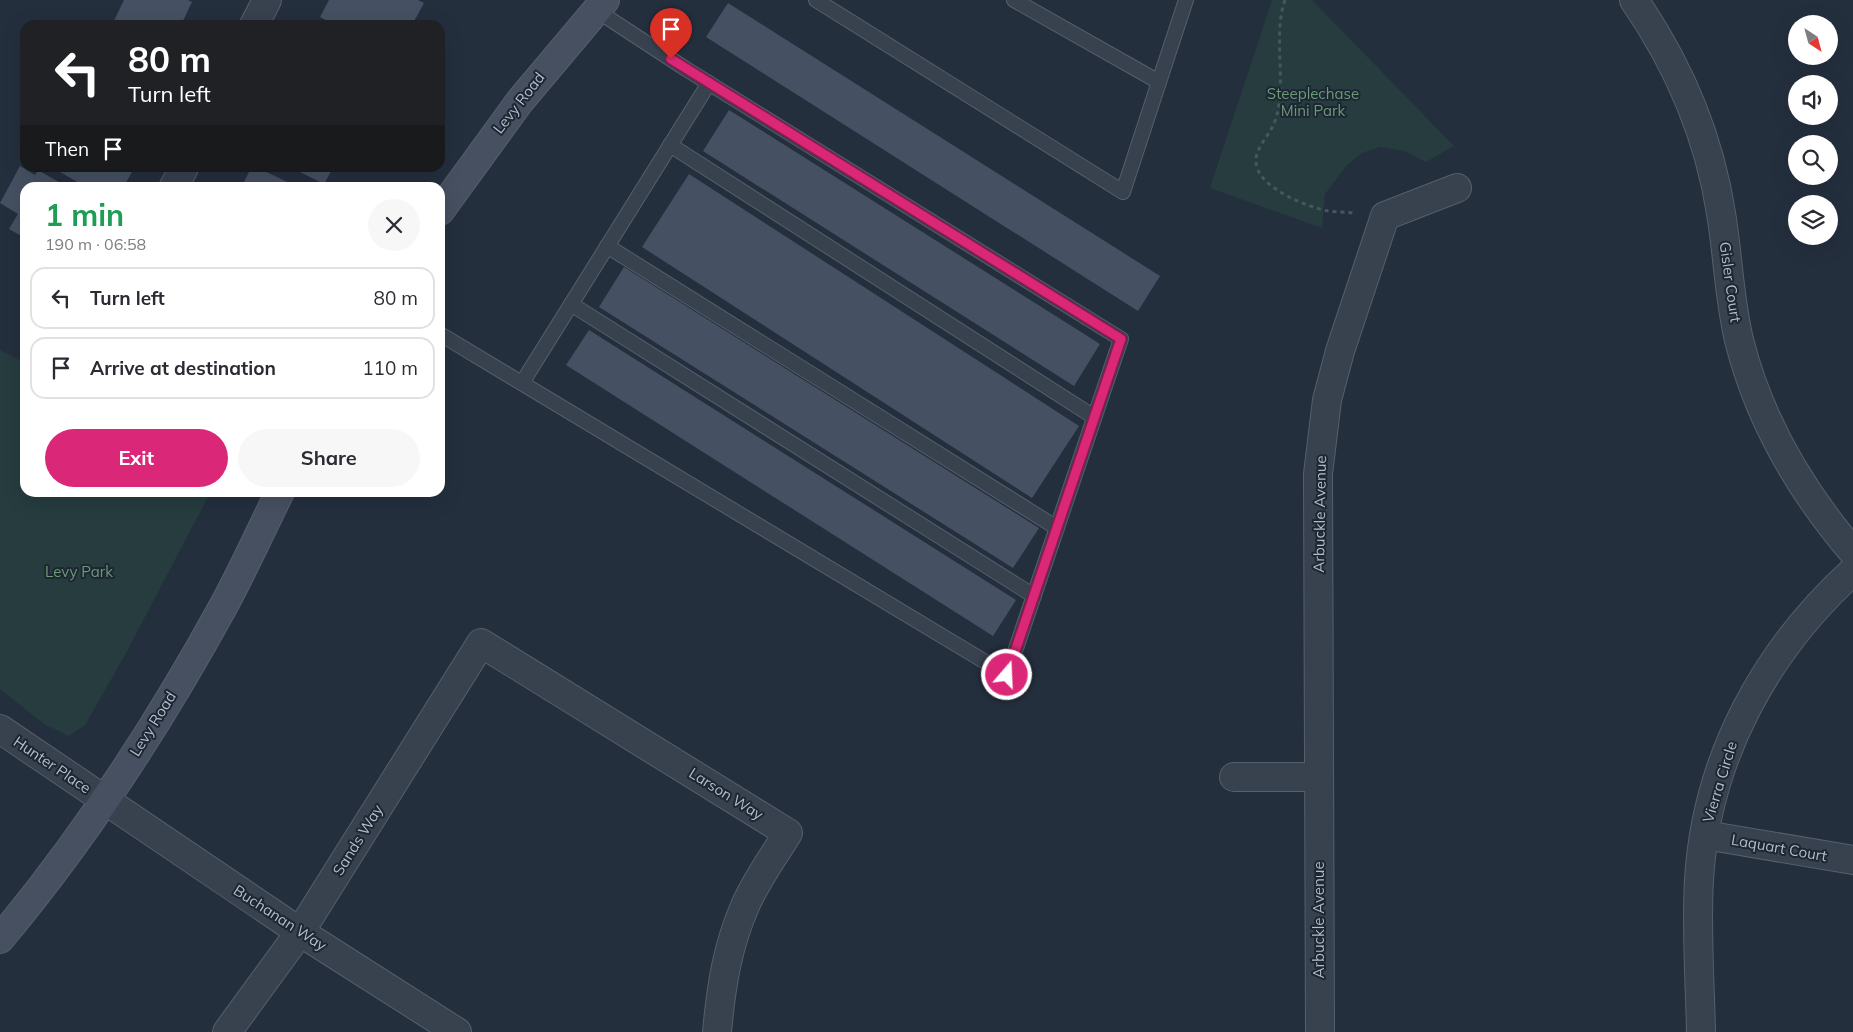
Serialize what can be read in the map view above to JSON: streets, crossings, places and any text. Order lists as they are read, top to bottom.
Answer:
{
  "streets": {
    "street": [
      "Levy Road",
      "Gisler Court",
      "Arbuckle Avenue",
      "Hunter Place",
      "Vierra Circle",
      "Larson Way",
      "Sands Way",
      "Laquart Court",
      "Buchanan Way"
    ]
  },
  "crossings": [
    ["Levy Road", "Hunter Place"],
    ["Levy Road", "Buchanan Way"],
    ["Hunter Place", "Buchanan Way"],
    ["Vierra Circle", "Laquart Court"],
    ["Larson Way", "Sands Way"],
    ["Sands Way", "Buchanan Way"]
  ],
  "parks": ["Steeplechase Mini Park", "Levy Park"],
  "north": "bottom right",
  "page": {
    "turn": ["80 m", "Turn left"],
    "then": "Then",
    "heading": ["1 min", "190 m · 06:58"],
    "list": [
      {
        "name": "Turn left",
        "value": "80 m"
      },
      {
        "name": "Arrive at destination",
        "value": "110 m"
      }
    ],
    "buttons": ["Exit", "Share"]
  }
}
